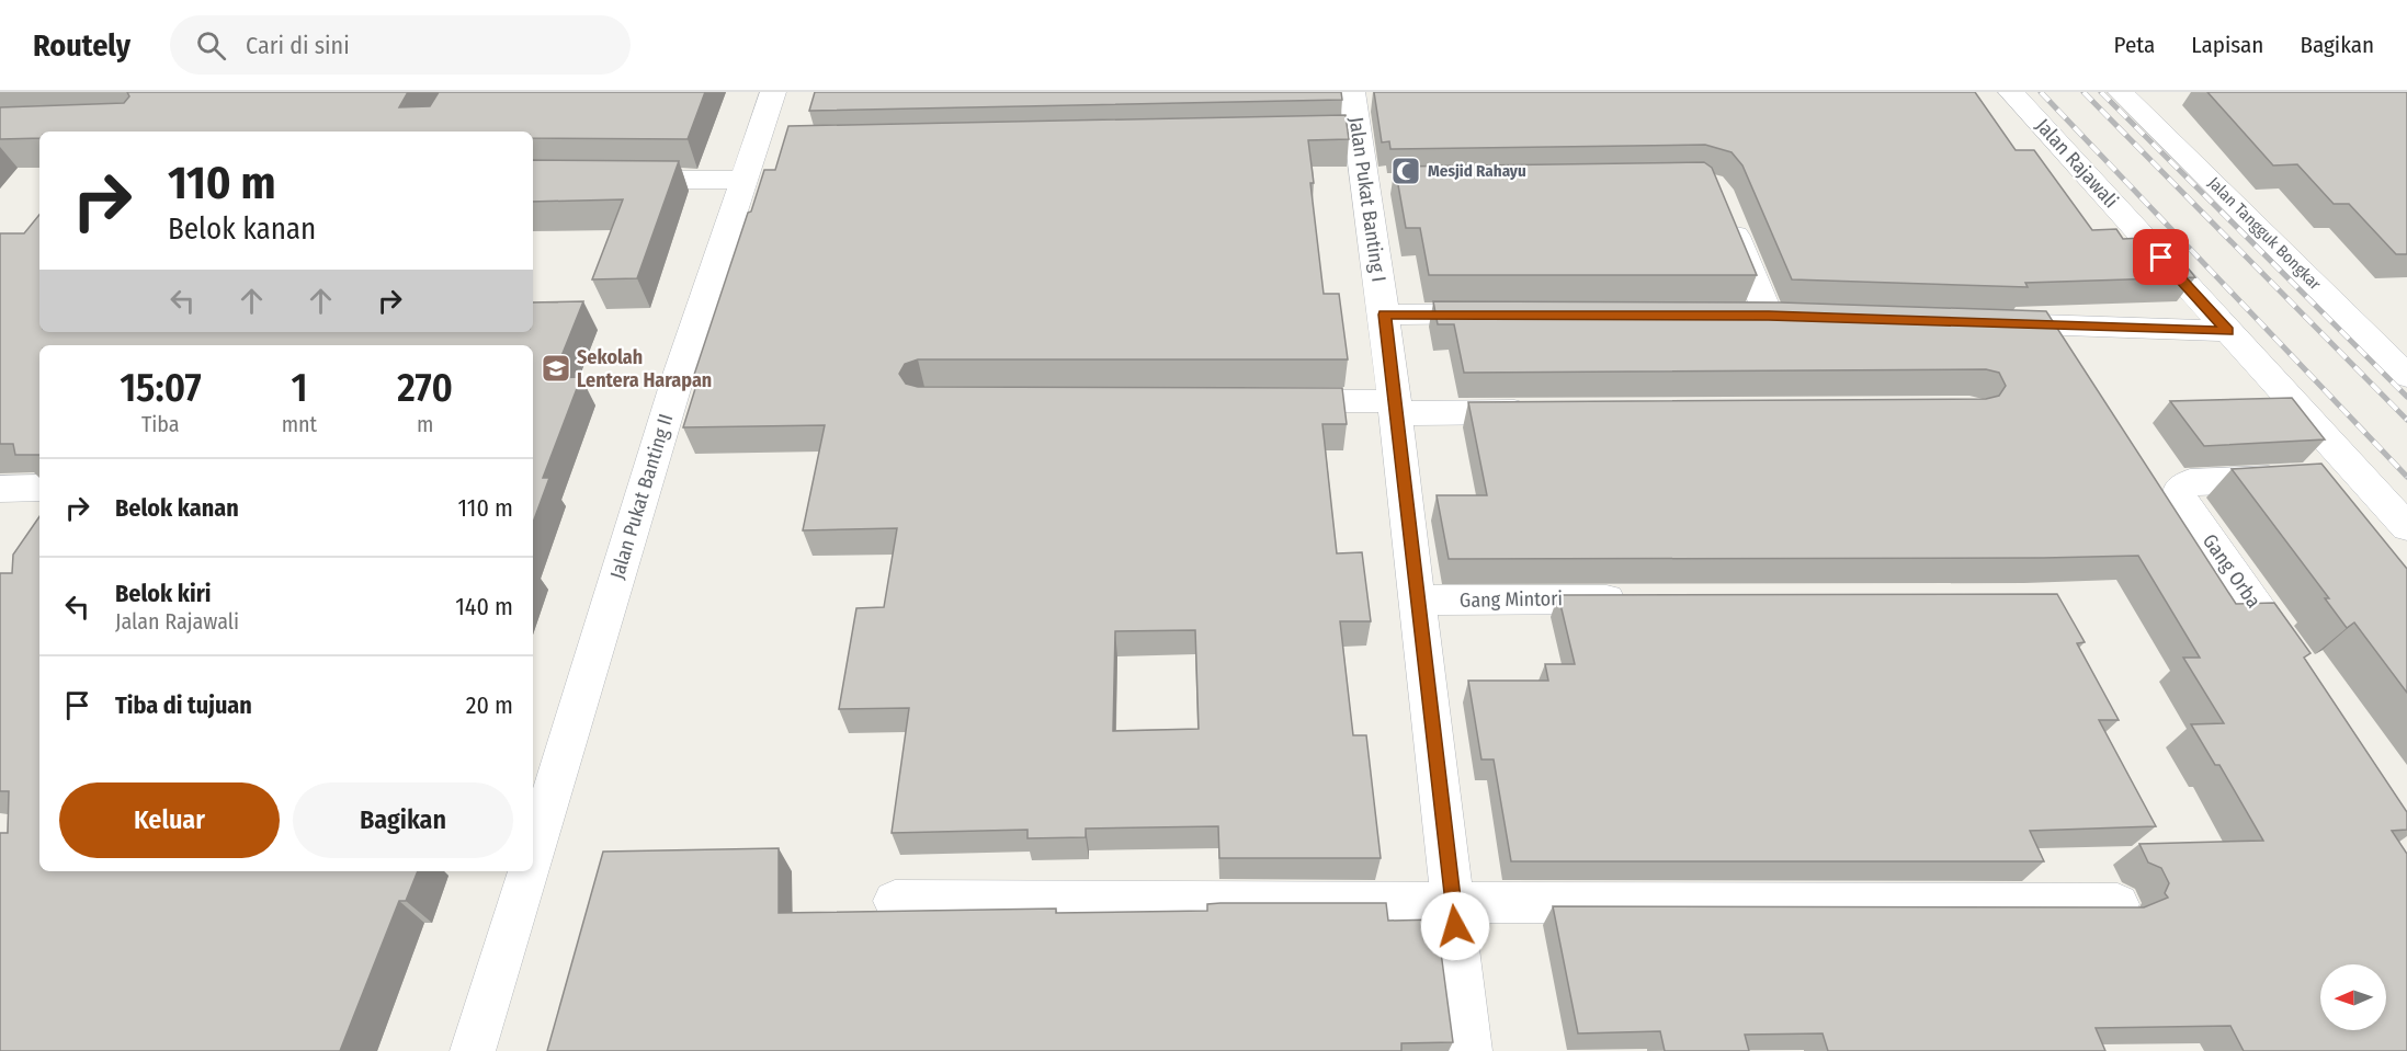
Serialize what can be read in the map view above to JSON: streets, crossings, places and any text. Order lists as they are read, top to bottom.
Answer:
{
  "streets": {
    "street": [
      "Jalan Rajawali",
      "Jalan Pukat Banting I",
      "Jalan Tangguk Bongkar",
      "Jalan Pukat Banting II",
      "Gang Orba",
      "Gang Mintori"
    ]
  },
  "crossings": [
    ["Jalan Pukat Banting I", "Gang Mintori"]
  ],
  "places": {
    "mosque": ["Mesjid Rahayu"],
    "school or university": ["Sekolah Lentera Harapan"]
  },
  "north": "left",
  "page": {
    "header": "Routely",
    "search": "Cari di sini",
    "nav": ["Peta", "Lapisan", "Bagikan"],
    "turn": ["110 m", "Belok kanan"],
    "eta": [
      "15:07",
      "Tiba",
      "1",
      "mnt",
      "270",
      "m"
    ],
    "list": [
      {
        "name": "Belok kanan",
        "value": "110 m"
      },
      {
        "name": "Belok kiri",
        "note": "Jalan Rajawali",
        "value": "140 m"
      },
      {
        "name": "Tiba di tujuan",
        "value": "20 m"
      }
    ],
    "buttons": ["Keluar", "Bagikan"]
  }
}
